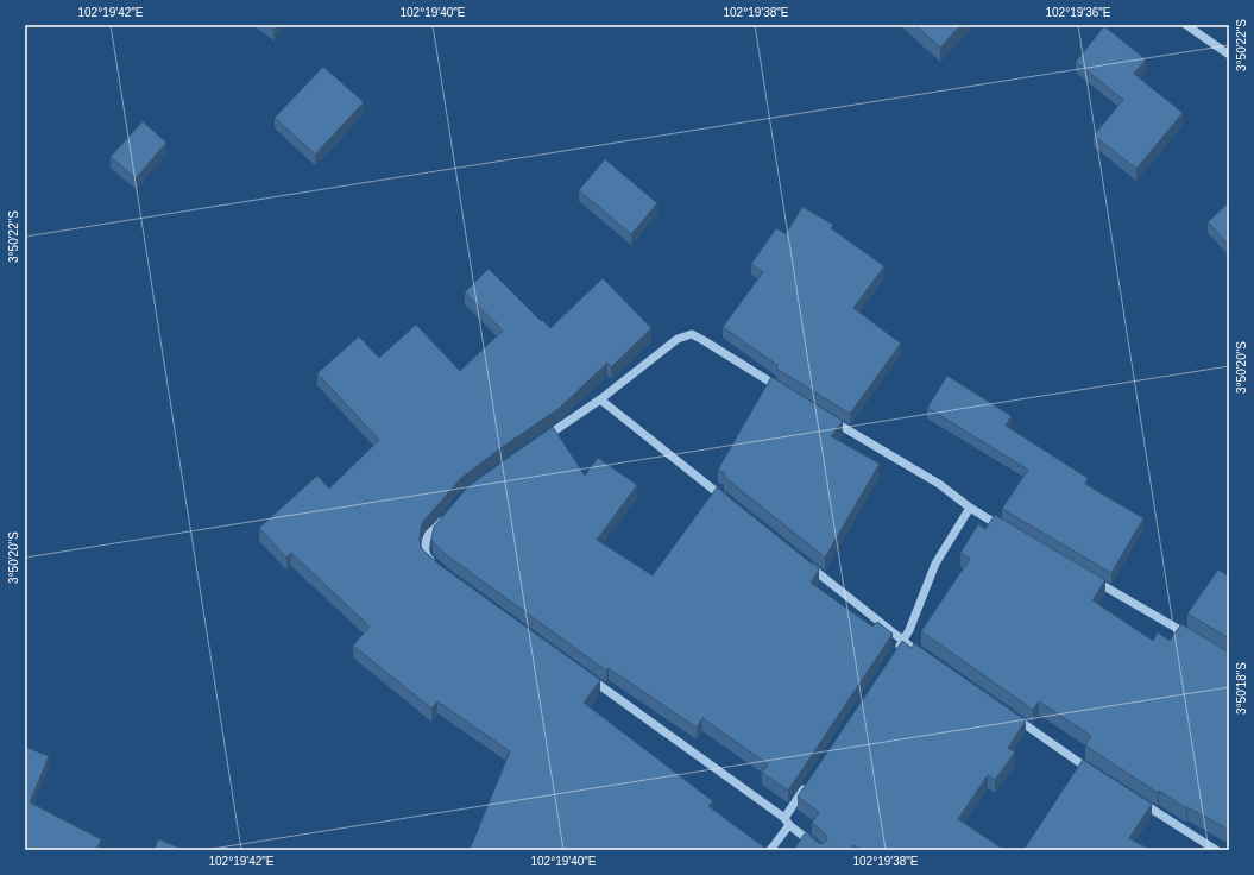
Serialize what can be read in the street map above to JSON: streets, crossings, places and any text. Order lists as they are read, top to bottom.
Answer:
{
  "coordinates": [
    "102°19'42\"E",
    "102°19'40\"E",
    "102°19'38\"E",
    "102°19'36\"E",
    "3°50'22\"S",
    "3°50'20\"S",
    "3°50'18\"S"
  ]
}
